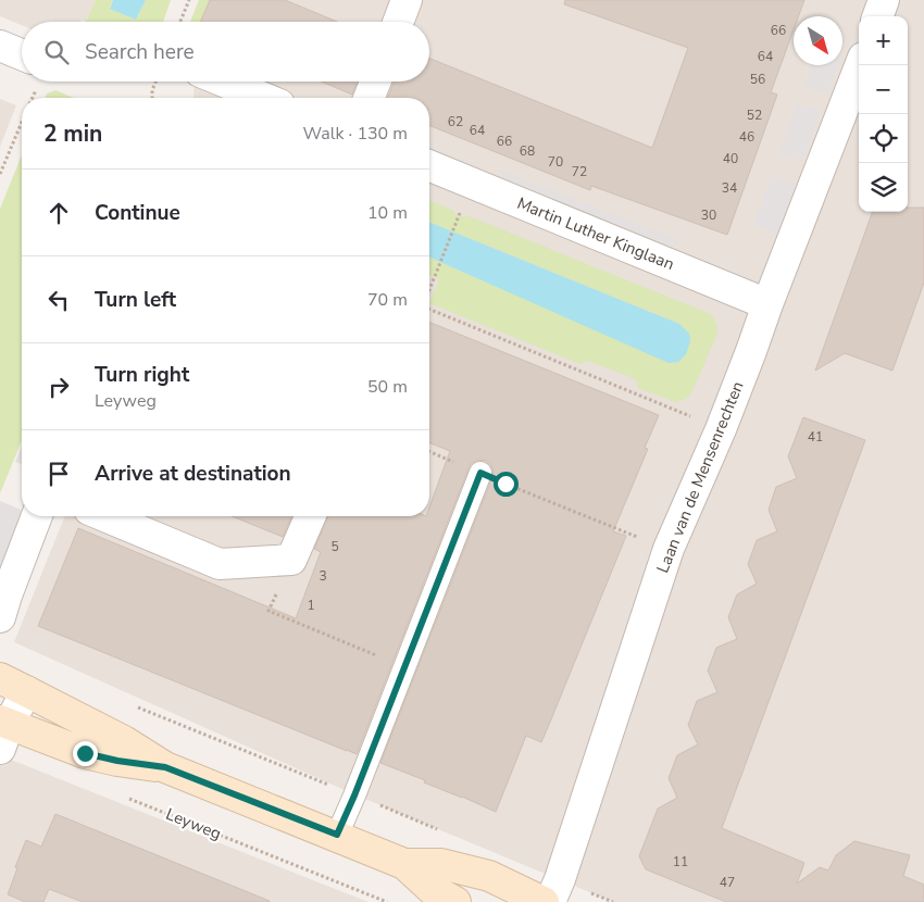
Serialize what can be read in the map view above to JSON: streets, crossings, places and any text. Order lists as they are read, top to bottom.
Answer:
{
  "streets": {
    "street": ["Martin Luther Kinglaan", "Laan van de Mensenrechten"],
    "path": ["Leyweg"]
  },
  "crossings": [
    ["Martin Luther Kinglaan", "Laan van de Mensenrechten"]
  ],
  "house_numbers": [
    "66",
    "64",
    "56",
    "52",
    "62",
    "64",
    "46",
    "66",
    "68",
    "40",
    "70",
    "72",
    "34",
    "30",
    "41",
    "5",
    "3",
    "1",
    "11",
    "47"
  ],
  "north": "bottom right",
  "page": {
    "map_buttons": ["+", "−"],
    "search": "Search here",
    "heading": ["2 min", "Walk · 130 m"],
    "list": [
      ["Continue", "10 m"],
      ["Turn left", "70 m"],
      ["Turn right", "Leyweg", "50 m"],
      "Arrive at destination"
    ]
  }
}
